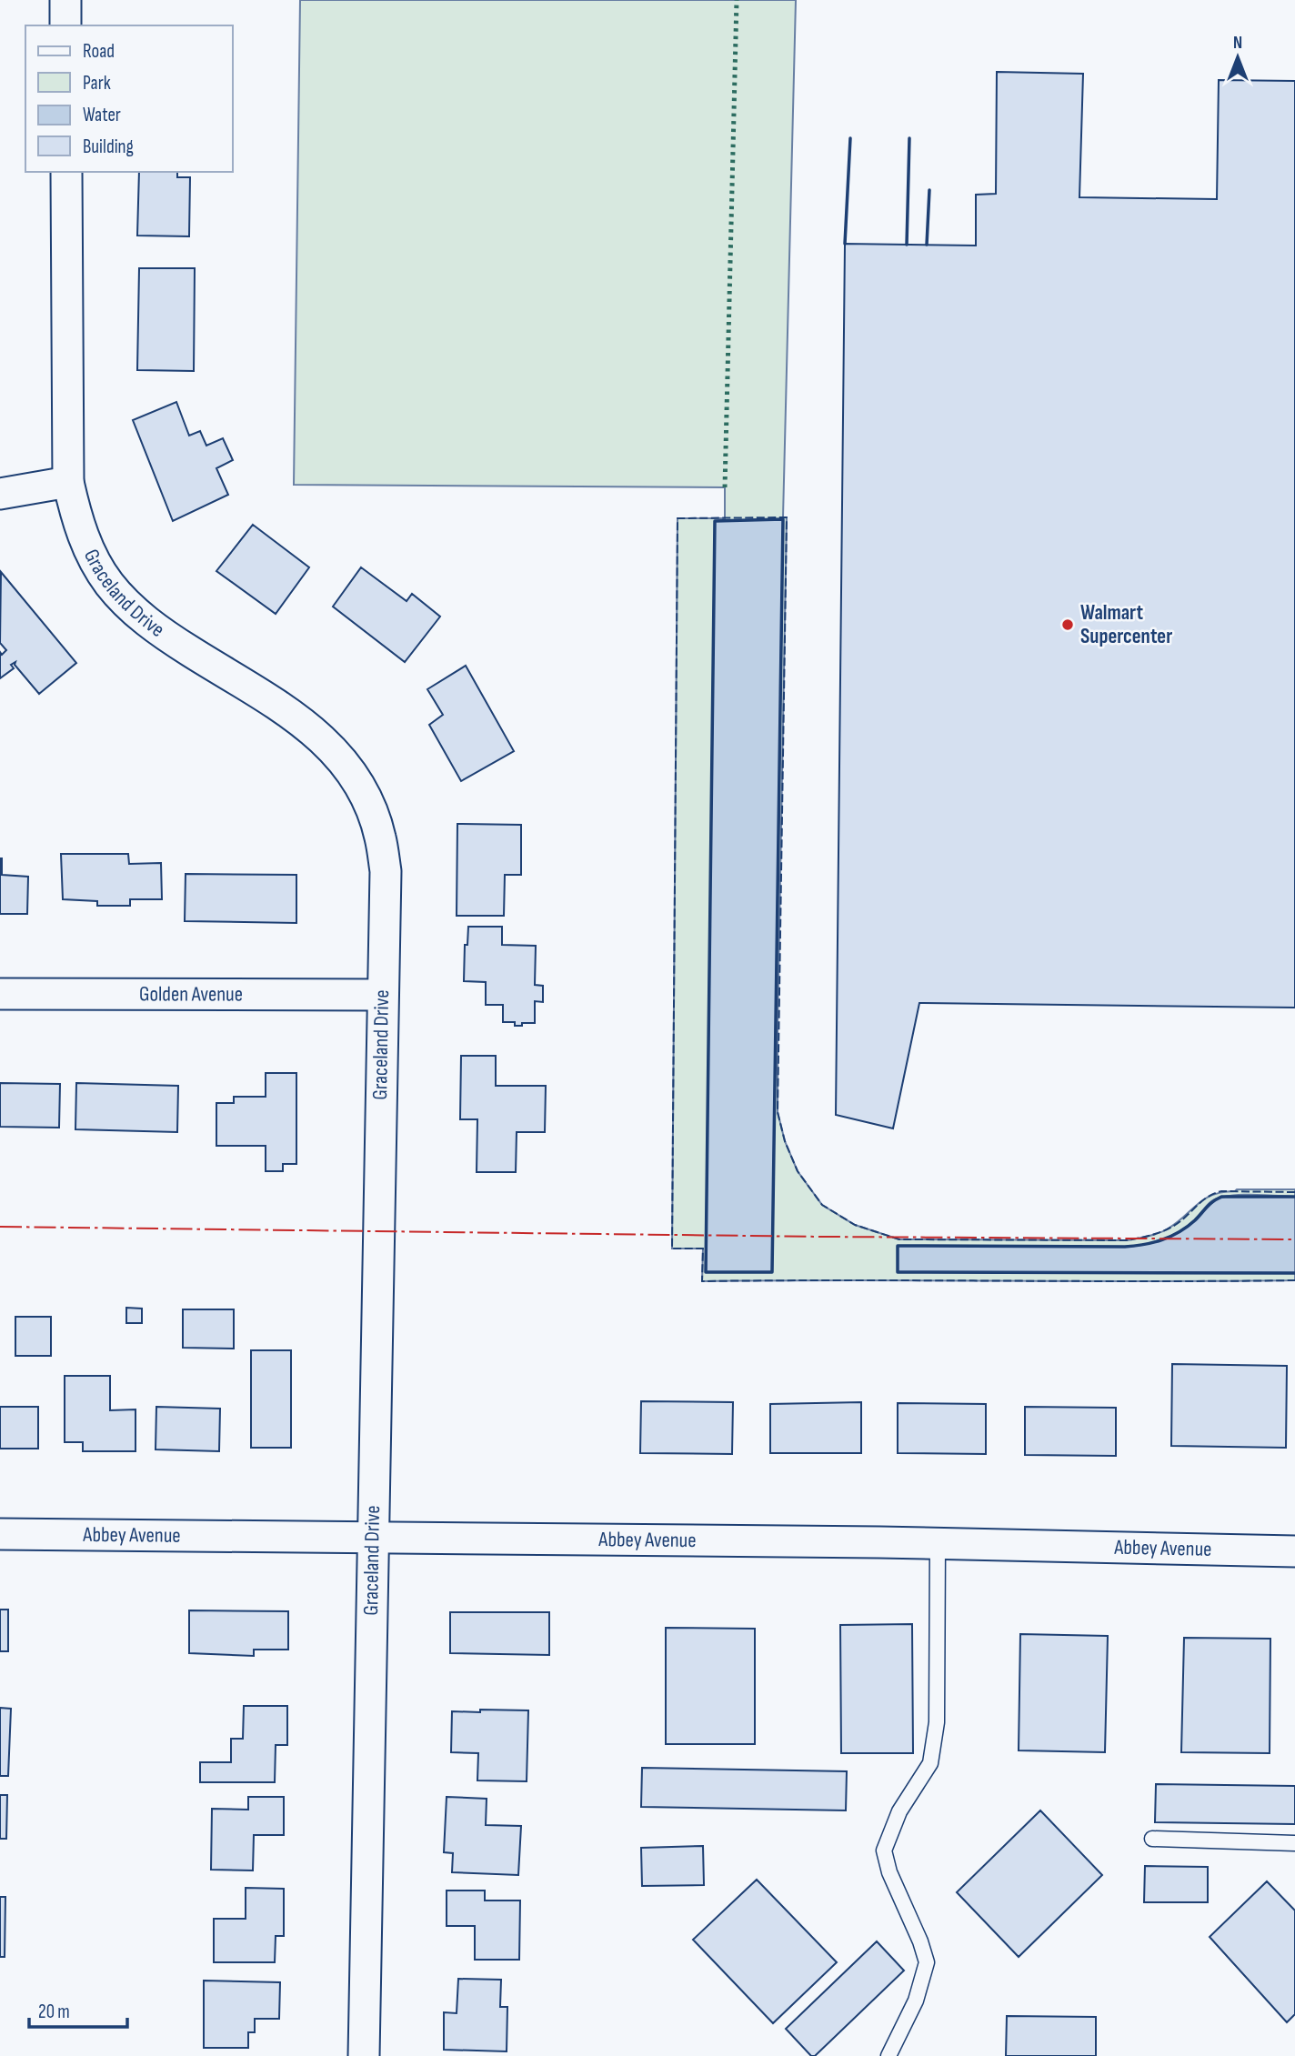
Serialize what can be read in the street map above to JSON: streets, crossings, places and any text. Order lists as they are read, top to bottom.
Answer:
{
  "streets": {
    "street": ["Graceland Drive", "Golden Avenue", "Abbey Avenue"]
  },
  "crossings": [
    ["Graceland Drive", "Golden Avenue"],
    ["Graceland Drive", "Abbey Avenue"]
  ],
  "places": ["Walmart Supercenter"],
  "legend": [
    "Road",
    "Park",
    "Water",
    "Building"
  ],
  "scale_bar": "20 m",
  "north": "top"
}
